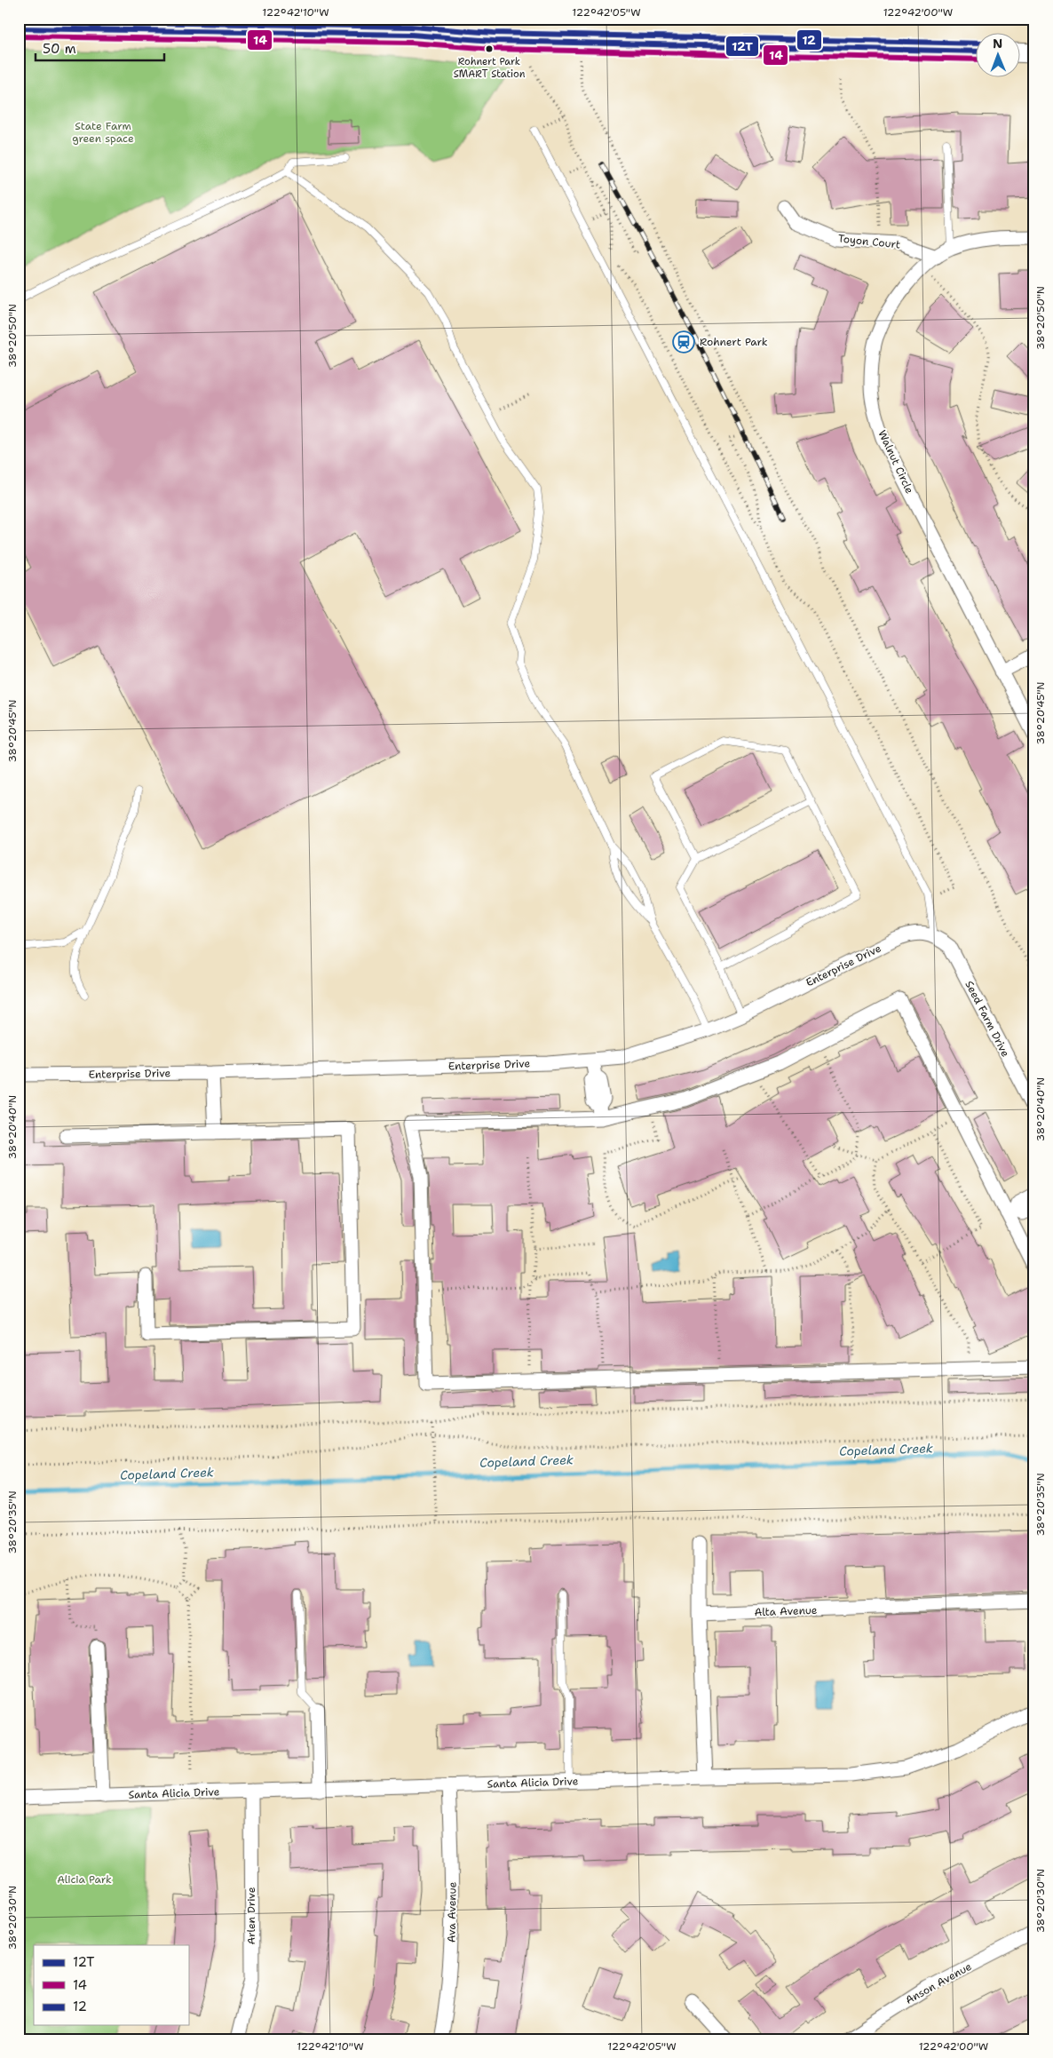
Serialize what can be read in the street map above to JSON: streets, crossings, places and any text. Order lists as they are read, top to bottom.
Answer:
{
  "streets": {
    "street": [
      "Toyon Court",
      "Walnut Circle",
      "Enterprise Drive",
      "Seed Farm Drive",
      "Alta Avenue",
      "Santa Alicia Drive",
      "Ava Avenue",
      "Arlen Drive",
      "Anson Avenue"
    ]
  },
  "crossings": [
    ["Toyon Court", "Walnut Circle"],
    ["Enterprise Drive", "Seed Farm Drive"],
    ["Santa Alicia Drive", "Ava Avenue"],
    ["Santa Alicia Drive", "Arlen Drive"]
  ],
  "water": ["Copeland Creek"],
  "parks": ["State Farm green space", "Alicia Park"],
  "places": {
    "other": ["Rohnert Park SMART Station"],
    "station": ["Rohnert Park"]
  },
  "lines": ["transit line 12", "transit line 12T", "transit line 14"],
  "legend": ["12T", "14", "12"],
  "scale_bar": "50 m",
  "north": "top",
  "coordinates": [
    "122°42'10\"W",
    "122°42'05\"W",
    "122°42'00\"W",
    "38°20'50\"N",
    "38°20'45\"N",
    "38°20'40\"N",
    "38°20'35\"N",
    "38°20'30\"N"
  ]
}
